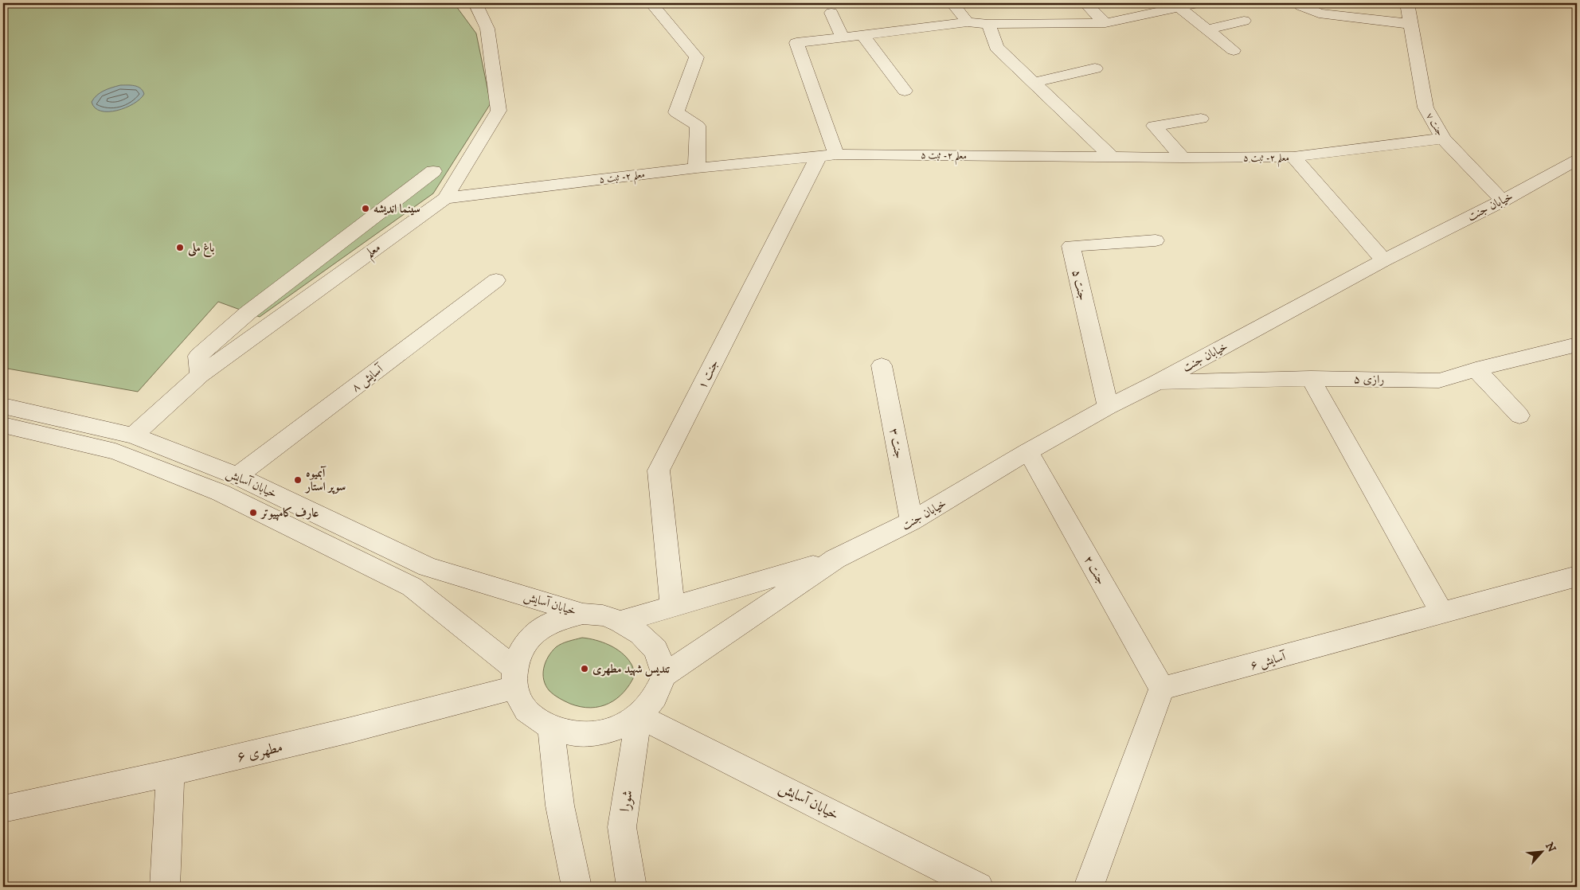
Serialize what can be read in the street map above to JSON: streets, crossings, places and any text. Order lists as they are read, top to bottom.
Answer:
{
  "streets": {
    "street": [
      "جنت ۷",
      "معلم ۲- ثبت ۵",
      "خیابان جنت",
      "معلم",
      "جنت ۵",
      "جنت ۱",
      "آسایش ۸",
      "رازی ۵",
      "جنت ۳",
      "خیابان آسایش",
      "جنت ۲",
      "آسایش ۶",
      "مطهری ۶",
      "شورا"
    ]
  },
  "crossings": [
    ["جنت ۷", "معلم ۲- ثبت ۵"],
    ["جنت ۷", "خیابان جنت"],
    ["معلم ۲- ثبت ۵", "معلم"],
    ["معلم ۲- ثبت ۵", "جنت ۱"],
    ["خیابان جنت", "جنت ۵"],
    ["خیابان جنت", "جنت ۱"],
    ["خیابان جنت", "رازی ۵"],
    ["خیابان جنت", "جنت ۳"],
    ["خیابان جنت", "خیابان آسایش"],
    ["خیابان جنت", "جنت ۲"],
    ["خیابان جنت", "مطهری ۶"],
    ["خیابان جنت", "شورا"],
    ["معلم", "خیابان آسایش"],
    ["آسایش ۸", "خیابان آسایش"],
    ["خیابان آسایش", "مطهری ۶"],
    ["خیابان آسایش", "شورا"],
    ["جنت ۲", "آسایش ۶"],
    ["مطهری ۶", "شورا"]
  ],
  "places": [
    "سینما اندیشه",
    "باغ ملی",
    "آبمیوه سوپر استار",
    "عارف کامپیوتر",
    "تندیس شهید مطهری"
  ],
  "north": "top right"
}
